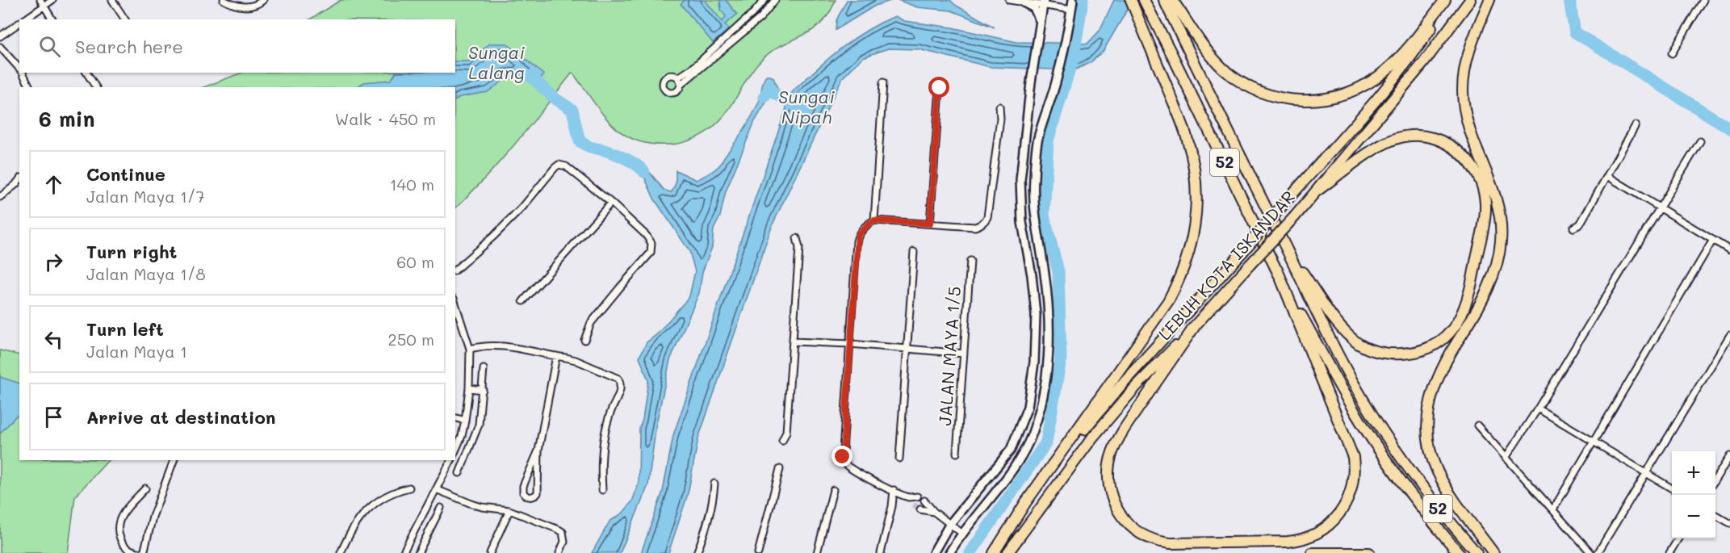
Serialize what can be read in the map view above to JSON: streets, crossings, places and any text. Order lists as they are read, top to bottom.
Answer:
{
  "streets": {
    "highway": ["52", "LEBUH KOTA ISKANDAR"],
    "street": ["JALAN MAYA 1/5"]
  },
  "water": ["Sungai Lalang", "Sungai Nipah"],
  "page": {
    "search": "Search here",
    "heading": ["6 min", "Walk · 450 m"],
    "list": [
      ["Continue", "Jalan Maya 1/7", "140 m"],
      ["Turn right", "Jalan Maya 1/8", "60 m"],
      ["Turn left", "Jalan Maya 1", "250 m"],
      "Arrive at destination"
    ],
    "map_buttons": ["+", "−"]
  }
}
